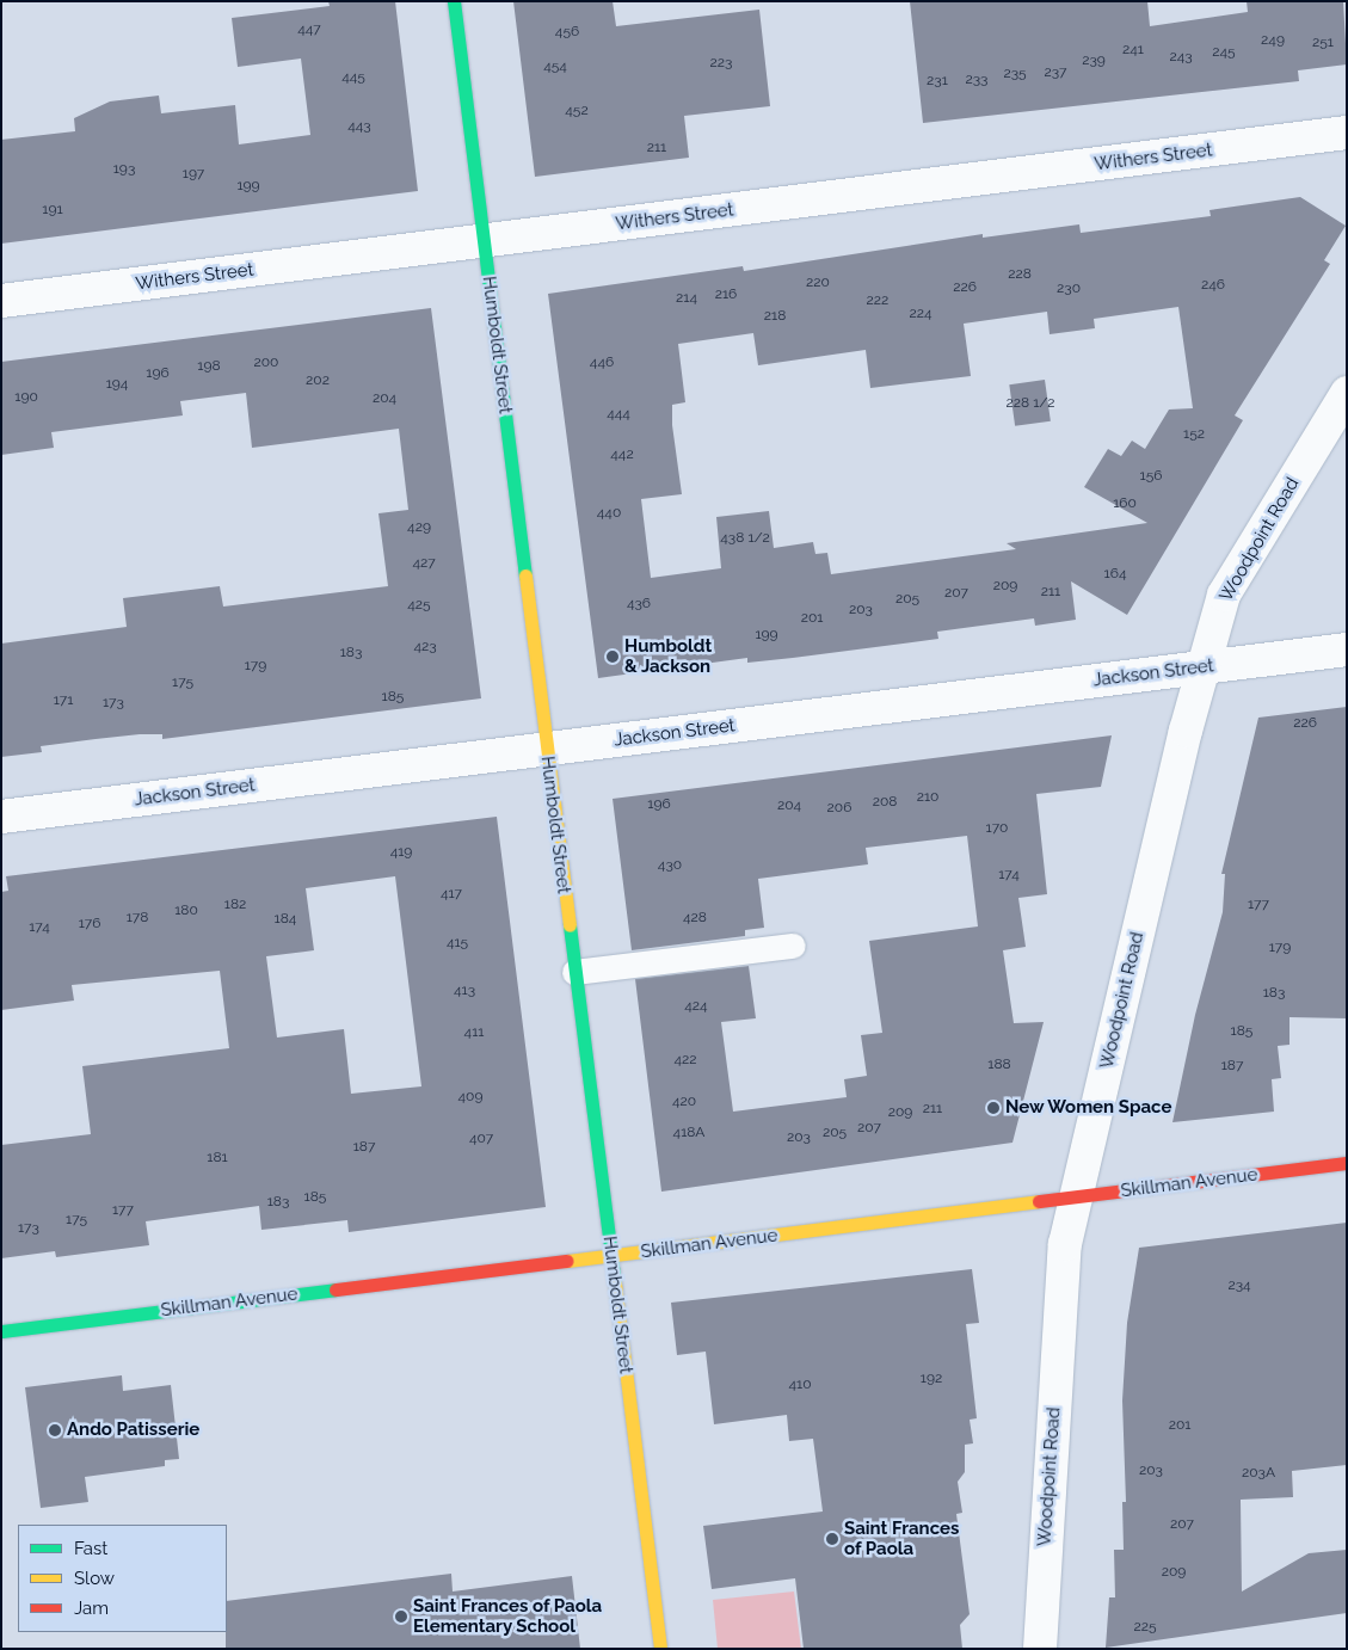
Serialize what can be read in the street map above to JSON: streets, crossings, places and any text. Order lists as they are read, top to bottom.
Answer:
{
  "streets": {
    "street": [
      "Withers Street",
      "Humboldt Street",
      "Woodpoint Road",
      "Jackson Street",
      "Skillman Avenue"
    ]
  },
  "crossings": [
    ["Withers Street", "Humboldt Street"],
    ["Humboldt Street", "Jackson Street"],
    ["Humboldt Street", "Skillman Avenue"],
    ["Woodpoint Road", "Jackson Street"],
    ["Woodpoint Road", "Skillman Avenue"]
  ],
  "places": [
    "Humboldt & Jackson",
    "New Women Space",
    "Ando Patisserie",
    "Saint Frances of Paola",
    "Saint Frances of Paola Elementary School"
  ],
  "house_numbers": [
    "447",
    "456",
    "249",
    "251",
    "241",
    "245",
    "243",
    "239",
    "223",
    "454",
    "237",
    "235",
    "445",
    "233",
    "231",
    "452",
    "443",
    "211",
    "193",
    "197",
    "199",
    "191",
    "228",
    "220",
    "246",
    "226",
    "230",
    "216",
    "214",
    "222",
    "224",
    "218",
    "200",
    "446",
    "198",
    "196",
    "202",
    "194",
    "190",
    "204",
    "228 1/2",
    "444",
    "152",
    "442",
    "156",
    "160",
    "440",
    "429",
    "438 1/2",
    "427",
    "164",
    "209",
    "211",
    "207",
    "205",
    "436",
    "425",
    "203",
    "201",
    "199",
    "423",
    "183",
    "179",
    "175",
    "185",
    "171",
    "173",
    "226",
    "210",
    "208",
    "196",
    "204",
    "206",
    "170",
    "419",
    "430",
    "174",
    "417",
    "182",
    "177",
    "180",
    "178",
    "428",
    "184",
    "176",
    "174",
    "415",
    "179",
    "413",
    "183",
    "424",
    "185",
    "411",
    "422",
    "188",
    "187",
    "409",
    "420",
    "211",
    "209",
    "207",
    "418A",
    "205",
    "203",
    "407",
    "187",
    "181",
    "185",
    "183",
    "177",
    "175",
    "173",
    "234",
    "192",
    "410",
    "201",
    "203",
    "203A",
    "207",
    "209",
    "225"
  ],
  "legend": ["Fast", "Slow", "Jam"]
}
